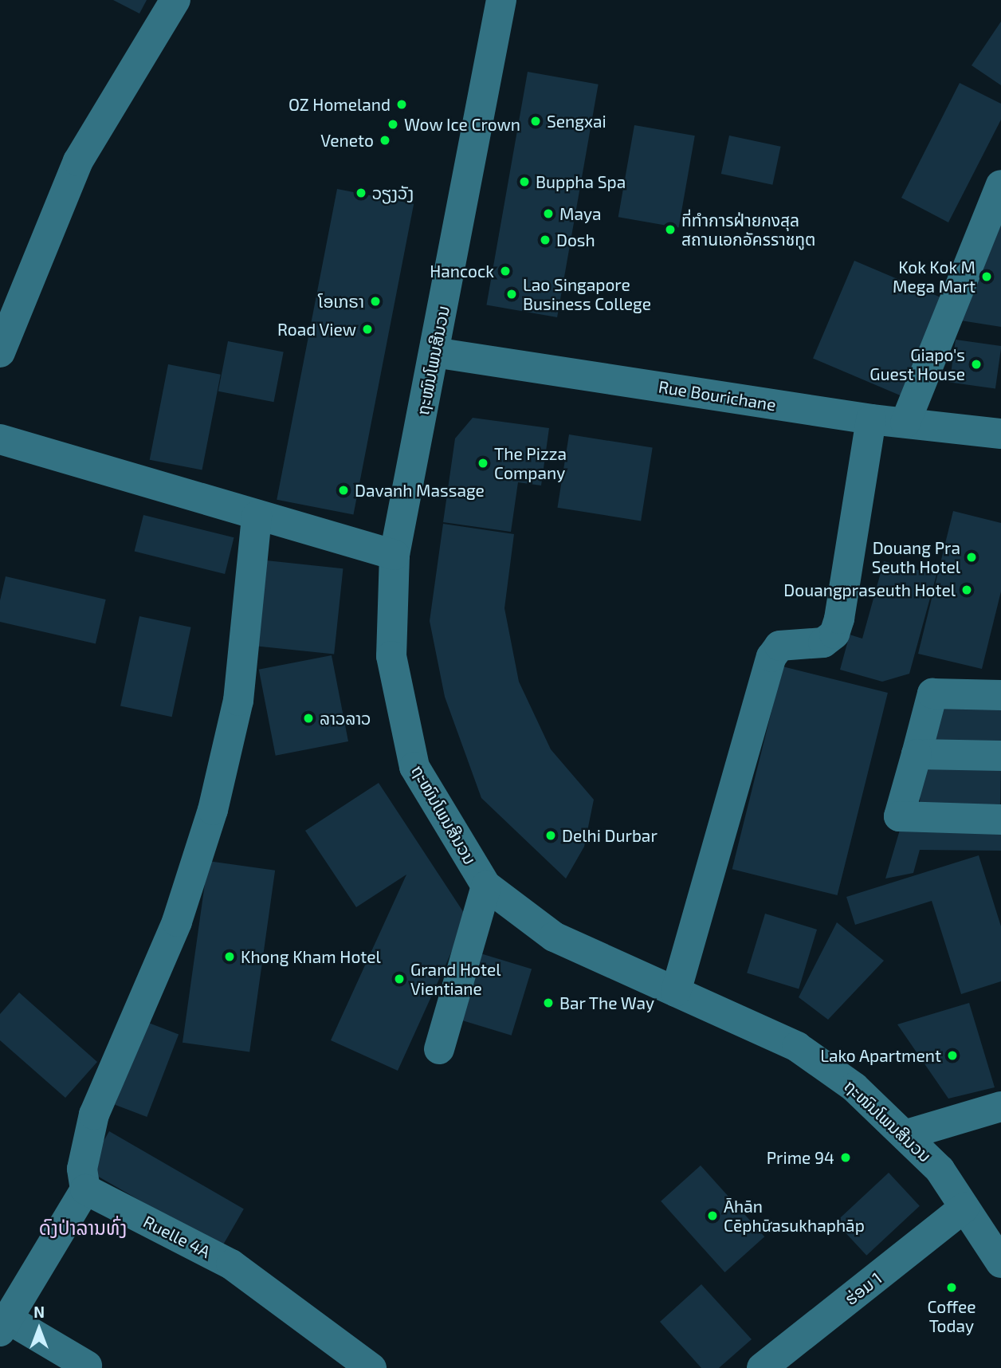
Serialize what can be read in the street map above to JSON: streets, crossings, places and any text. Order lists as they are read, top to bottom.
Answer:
{
  "streets": {
    "street": [
      "ຖະໜົນໂພນສີນວນ",
      "Rue Bourichane",
      "Ruelle 4A",
      "ຮ່ອມ 1"
    ]
  },
  "crossings": [
    ["ຖະໜົນໂພນສີນວນ", "Rue Bourichane"],
    ["ຖະໜົນໂພນສີນວນ", "ຮ່ອມ 1"]
  ],
  "districts": ["ດົງປ່າລານທົ່ງ"],
  "places": [
    "OZ Homeland",
    "Sengxai",
    "Wow Ice Crown",
    "Veneto",
    "Buppha Spa",
    "ວຽງວັງ",
    "Maya",
    "ที่ทำการฝ่ายกงสุล สถานเอกอัครราชทูต",
    "Dosh",
    "Hancock",
    "Kok Kok M Mega Mart",
    "Lao Singapore Business College",
    "ໂອເກຣາ",
    "Road View",
    "Giapo's Guest House",
    "The Pizza Company",
    "Davanh Massage",
    "Douang Pra Seuth Hotel",
    "Douangpraseuth Hotel",
    "ລາວລາວ",
    "Delhi Durbar",
    "Khong Kham Hotel",
    "Grand Hotel Vientiane",
    "Bar The Way",
    "Lako Apartment",
    "Prime 94",
    "Āhān Cēphư̄asukhaphāp",
    "Coffee Today"
  ],
  "north": "top"
}
